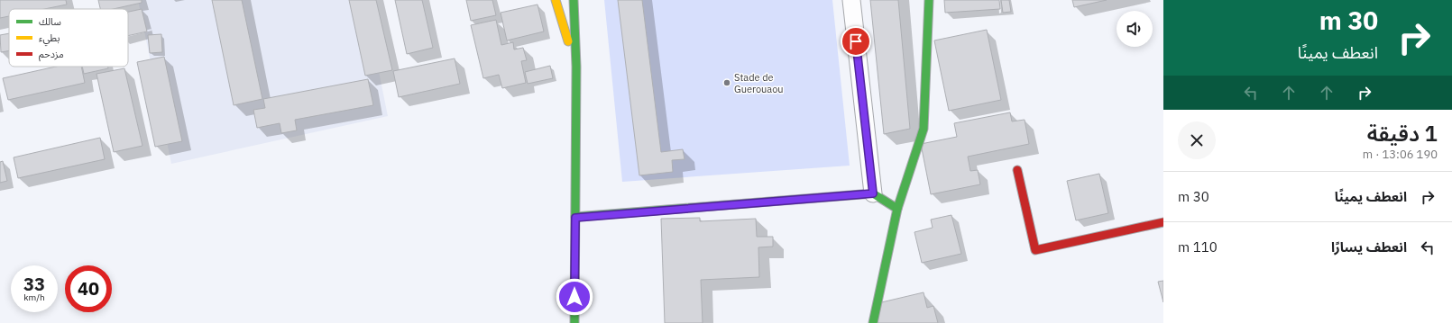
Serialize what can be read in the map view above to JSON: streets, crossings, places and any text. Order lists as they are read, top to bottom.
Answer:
{
  "places": ["Stade de Guerouaou"],
  "legend": ["سالك", "بطيء", "مزدحم"],
  "page": {
    "turn": ["30 m", "انعطف يمينًا"],
    "heading": ["1 دقيقة", "190 m · 13:06"],
    "list": [
      {
        "name": "انعطف يمينًا",
        "value": "30 m"
      },
      {
        "name": "انعطف يسارًا",
        "value": "110 m"
      }
    ],
    "speed": "33 km/h",
    "limit": "40"
  }
}
